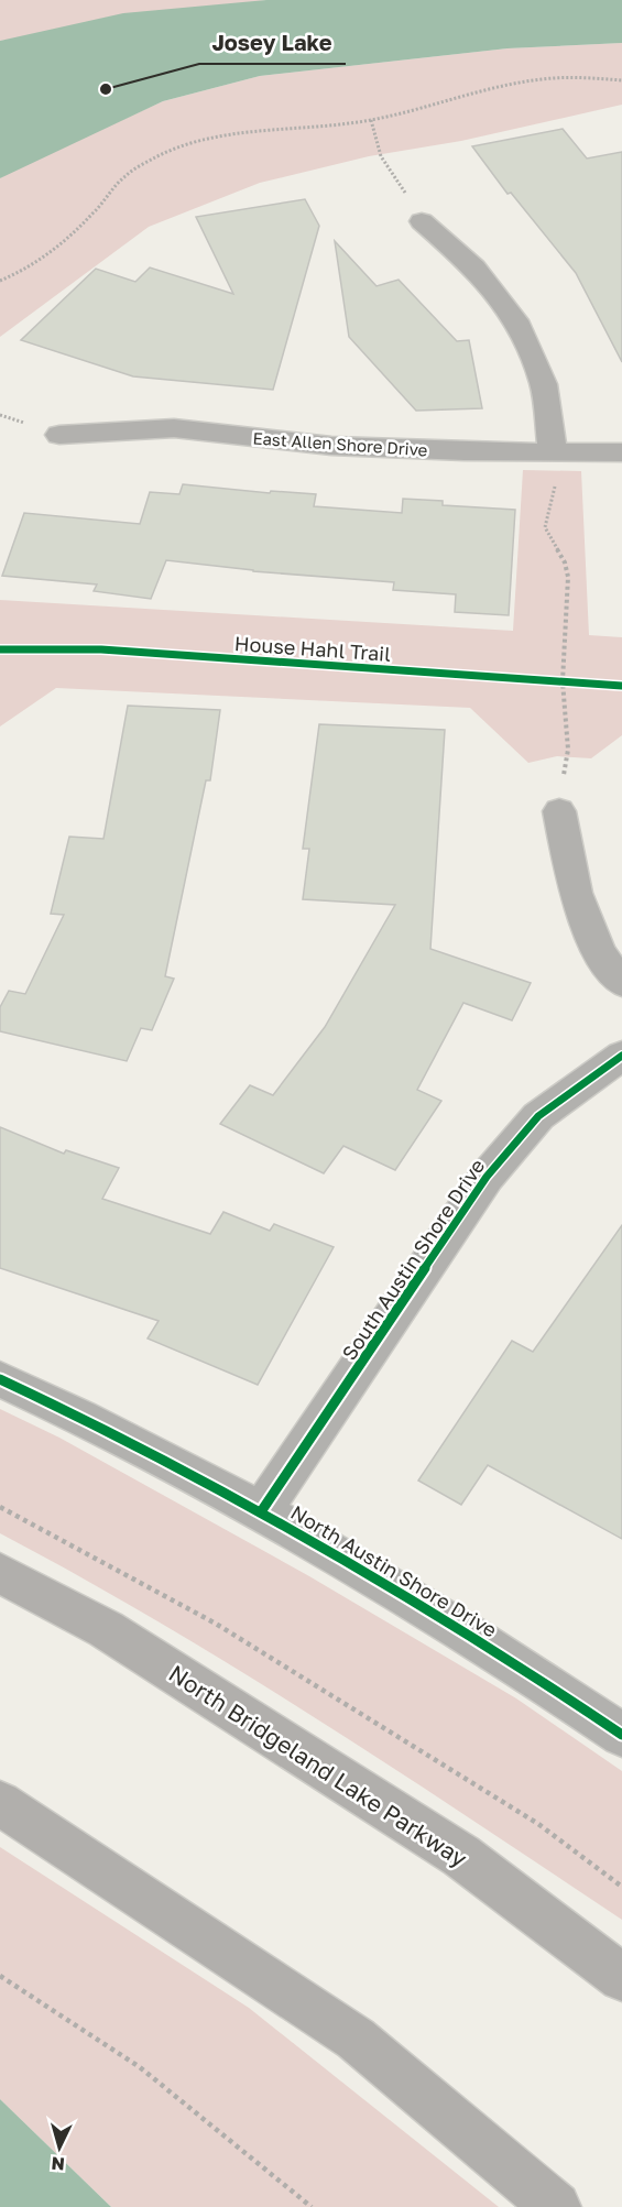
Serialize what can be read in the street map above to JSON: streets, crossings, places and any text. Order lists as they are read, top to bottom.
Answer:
{
  "streets": {
    "main road": ["North Bridgeland Lake Parkway"],
    "street": ["East Allen Shore Drive", "South Austin Shore Drive", "North Austin Shore Drive"],
    "cycle path": ["House Hahl Trail"]
  },
  "crossings": [
    ["South Austin Shore Drive", "North Austin Shore Drive"]
  ],
  "places": ["Josey Lake"],
  "north": "bottom"
}
